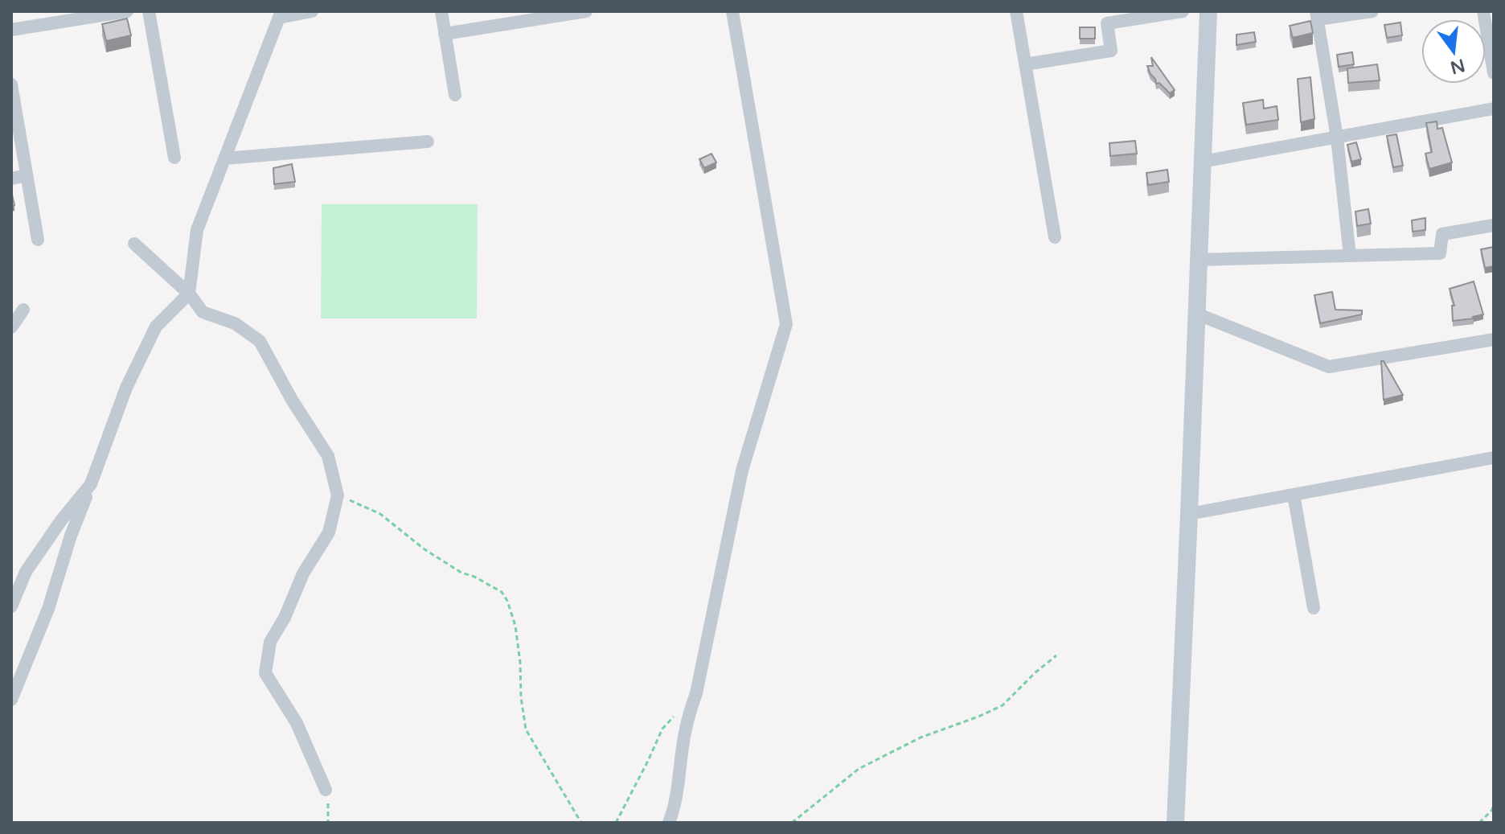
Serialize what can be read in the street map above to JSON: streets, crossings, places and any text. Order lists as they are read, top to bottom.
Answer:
{
  "north": "bottom"
}
